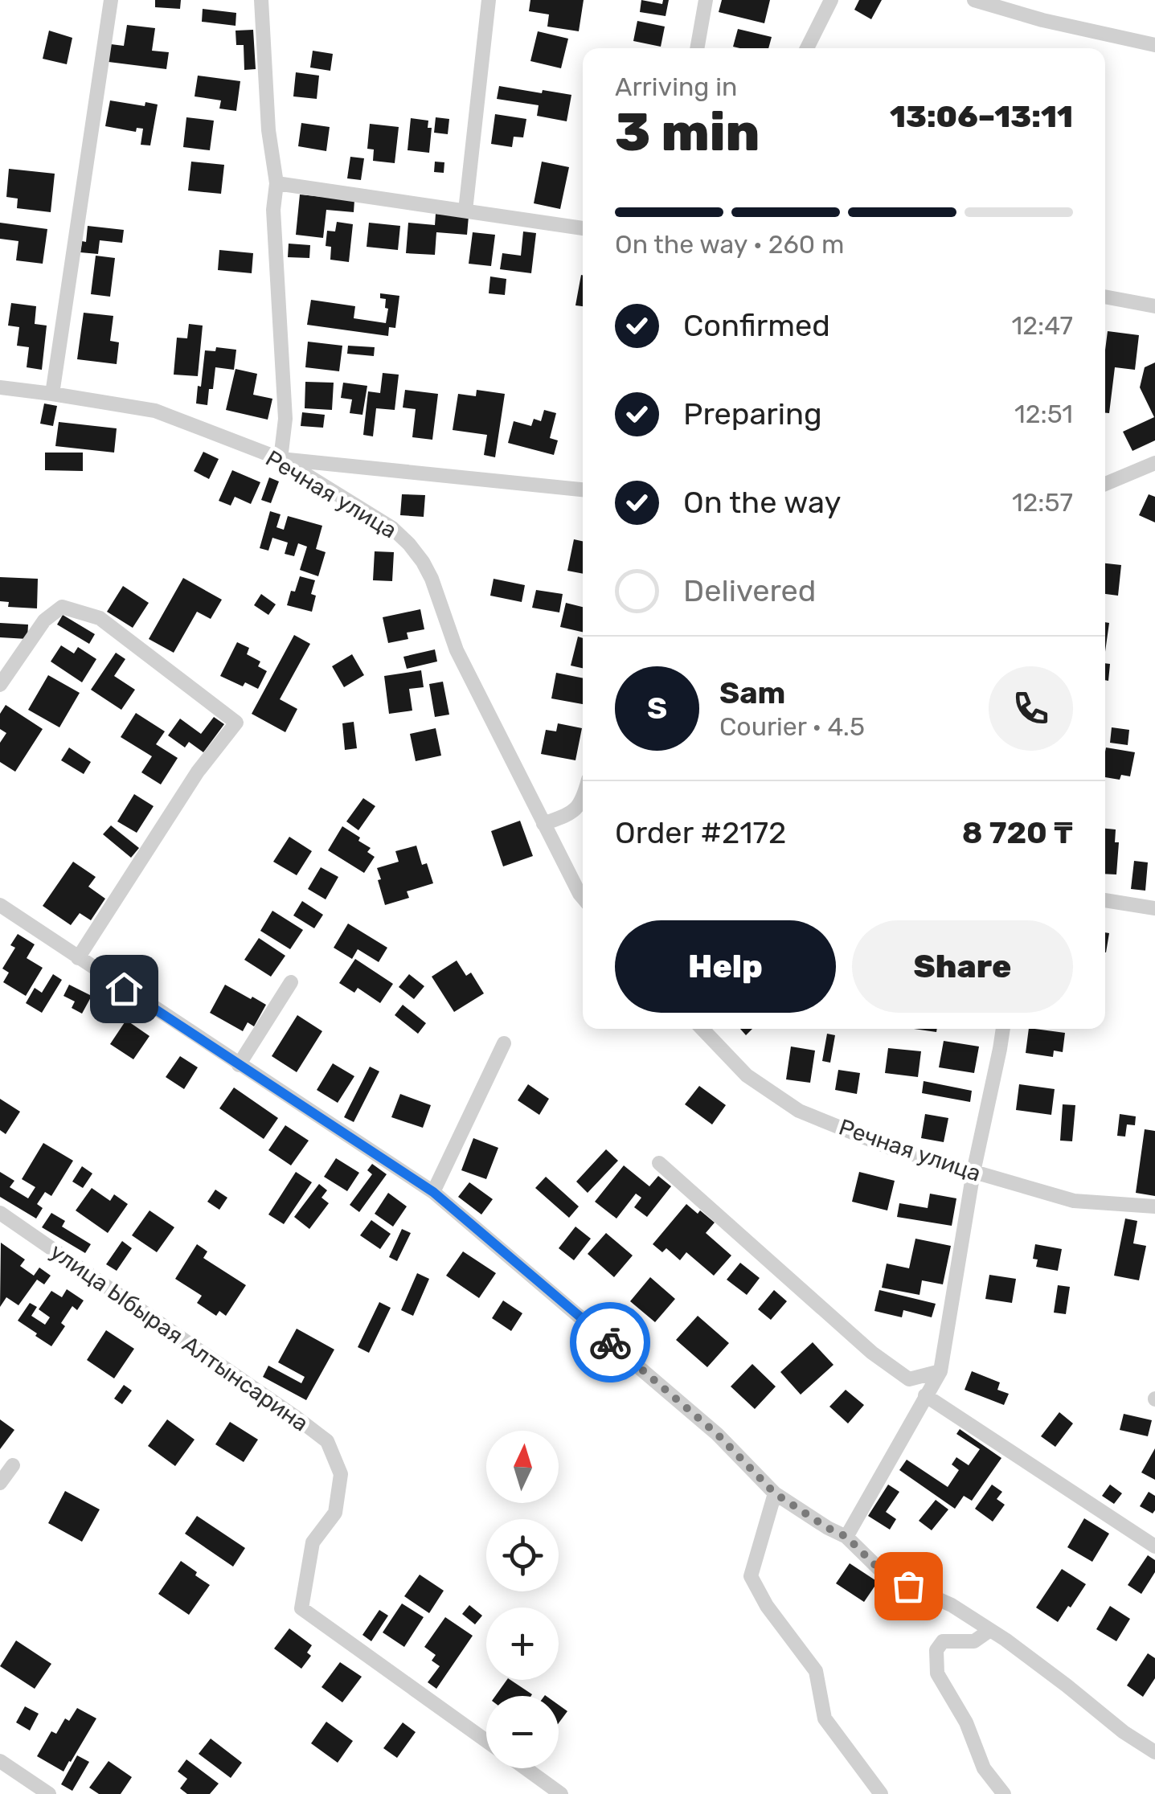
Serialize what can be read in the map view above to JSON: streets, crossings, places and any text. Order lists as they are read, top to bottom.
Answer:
{
  "streets": {
    "street": ["Речная улица", "улица Ыбырая Алтынсарина"]
  },
  "north": "top",
  "page": {
    "heading": ["3 min", "Arriving in", "13:06–13:11"],
    "panel": [
      "Sam",
      "Courier · 4.5",
      "Order #2172",
      "8 720 ₸"
    ],
    "bar": "On the way · 260 m",
    "list": [
      ["Confirmed", "12:47"],
      ["Preparing", "12:51"],
      ["On the way", "12:57"],
      "Delivered"
    ],
    "round": "S",
    "buttons": ["Help", "Share"],
    "map_buttons": ["+", "−"]
  }
}
